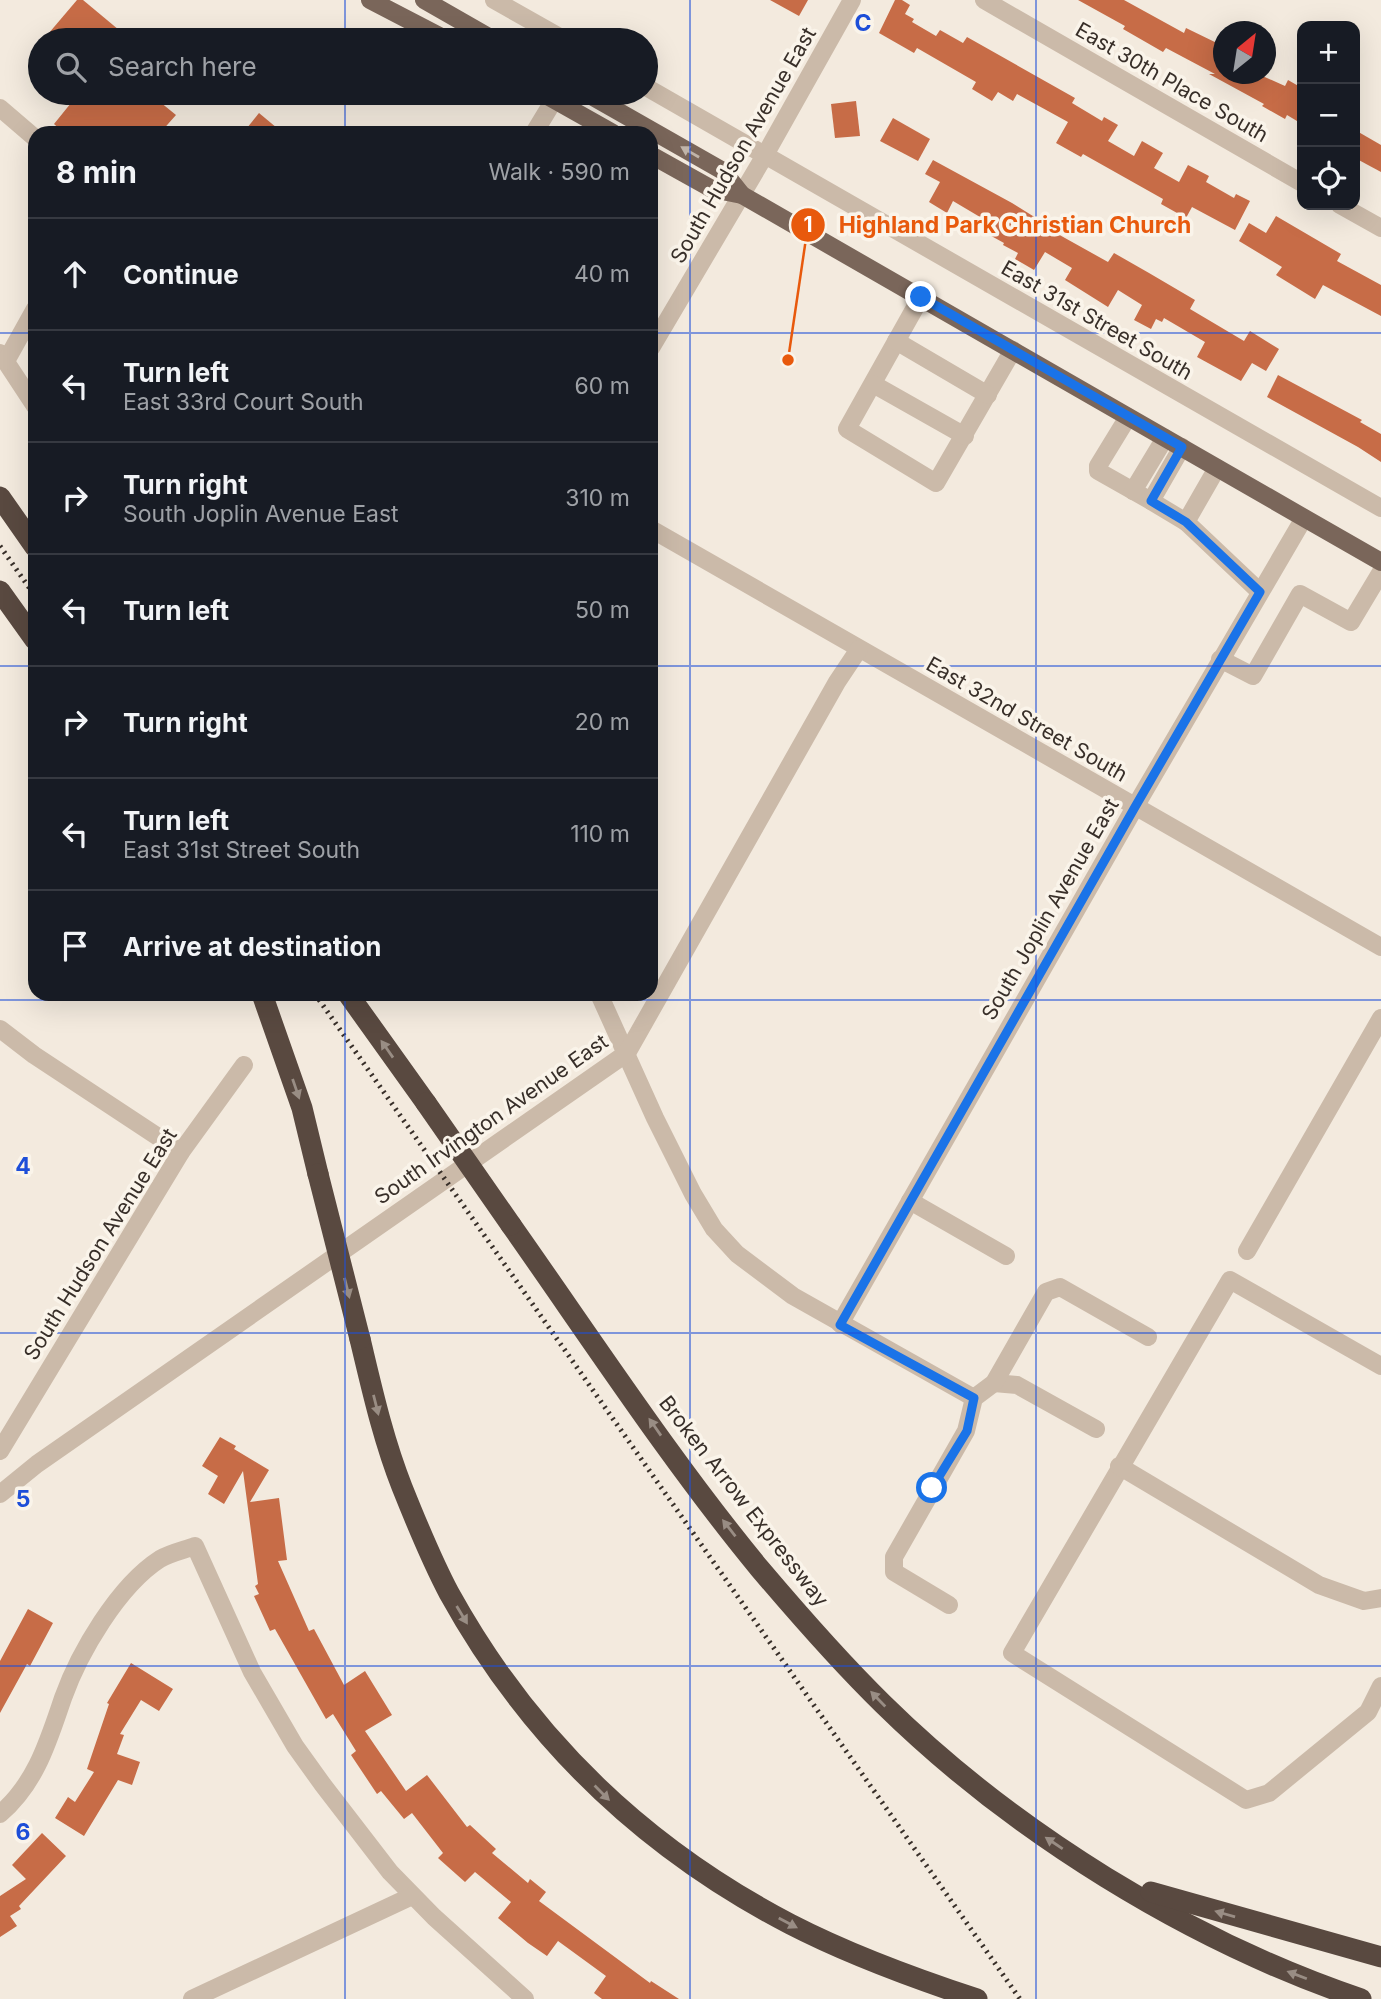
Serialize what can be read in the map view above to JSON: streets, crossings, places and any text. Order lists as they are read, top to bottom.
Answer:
{
  "streets": {
    "highway": ["Broken Arrow Expressway"],
    "street": [
      "East 30th Place South",
      "South Hudson Avenue East",
      "East 31st Street South",
      "East 32nd Street South",
      "South Joplin Avenue East",
      "South Irvington Avenue East"
    ]
  },
  "crossings": [
    ["South Hudson Avenue East", "East 31st Street South"],
    ["East 32nd Street South", "South Joplin Avenue East"],
    ["East 32nd Street South", "South Irvington Avenue East"]
  ],
  "one_way": ["Broken Arrow Expressway"],
  "places": ["Highland Park Christian Church"],
  "north": "top right",
  "page": {
    "map_buttons": ["+", "−"],
    "search": "Search here",
    "heading": ["8 min", "Walk · 590 m"],
    "list": [
      ["Continue", "40 m"],
      ["Turn left", "East 33rd Court South", "60 m"],
      ["Turn right", "South Joplin Avenue East", "310 m"],
      ["Turn left", "50 m"],
      ["Turn right", "20 m"],
      ["Turn left", "East 31st Street South", "110 m"],
      "Arrive at destination"
    ]
  },
  "grid": {
    "columns": ["C"],
    "rows": ["4", "5", "6"]
  }
}
